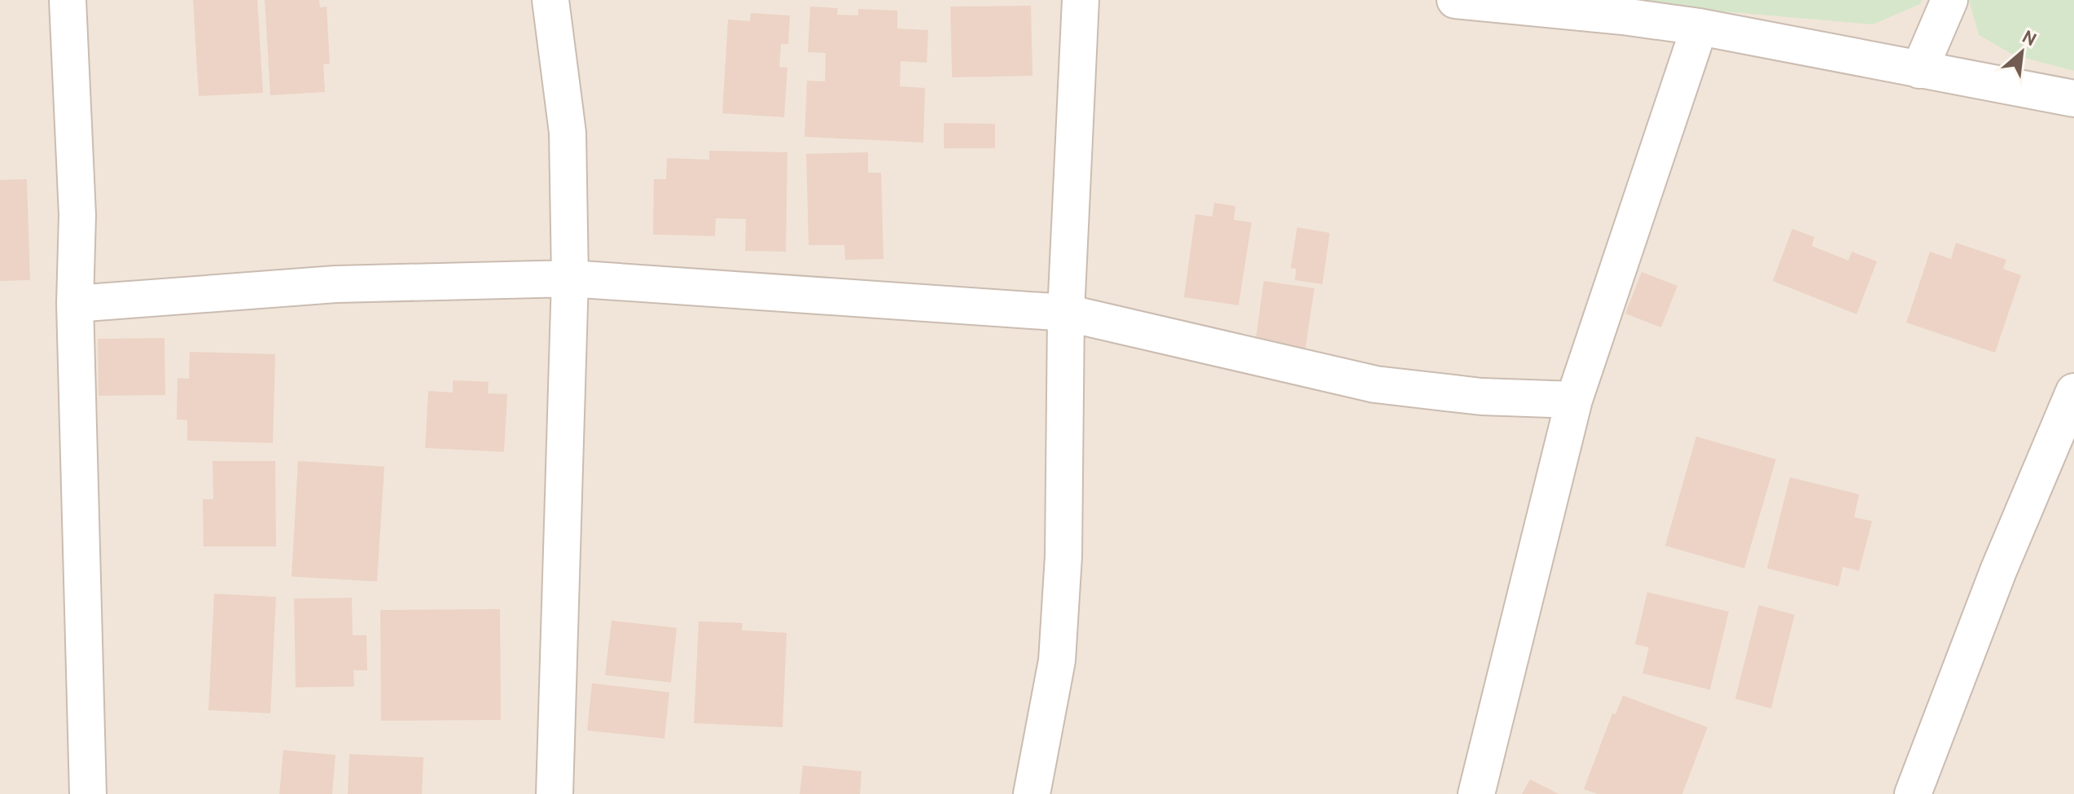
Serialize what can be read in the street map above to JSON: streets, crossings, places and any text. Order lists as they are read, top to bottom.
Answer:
{
  "north": "top right"
}
